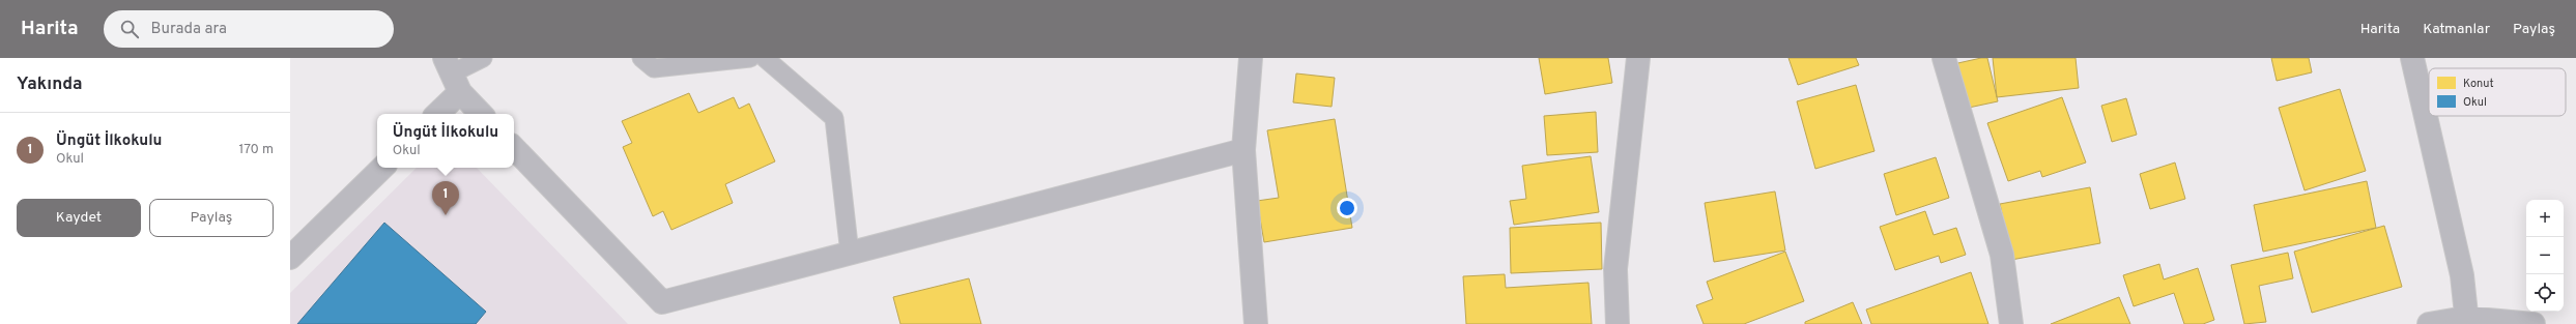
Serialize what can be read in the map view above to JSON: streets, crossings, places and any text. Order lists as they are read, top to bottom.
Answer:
{
  "legend": ["Konut", "Okul"],
  "page": {
    "header": "Harita",
    "search": "Burada ara",
    "nav": ["Harita", "Katmanlar", "Paylaş"],
    "heading": "Yakında",
    "list": [
      {
        "mark": "1",
        "name": "Üngüt İlkokulu",
        "note": "Okul",
        "value": "170 m"
      }
    ],
    "popup": ["Üngüt İlkokulu", "Okul"],
    "pins": "1",
    "buttons": ["Kaydet", "Paylaş"],
    "map_buttons": ["+", "−"]
  }
}
